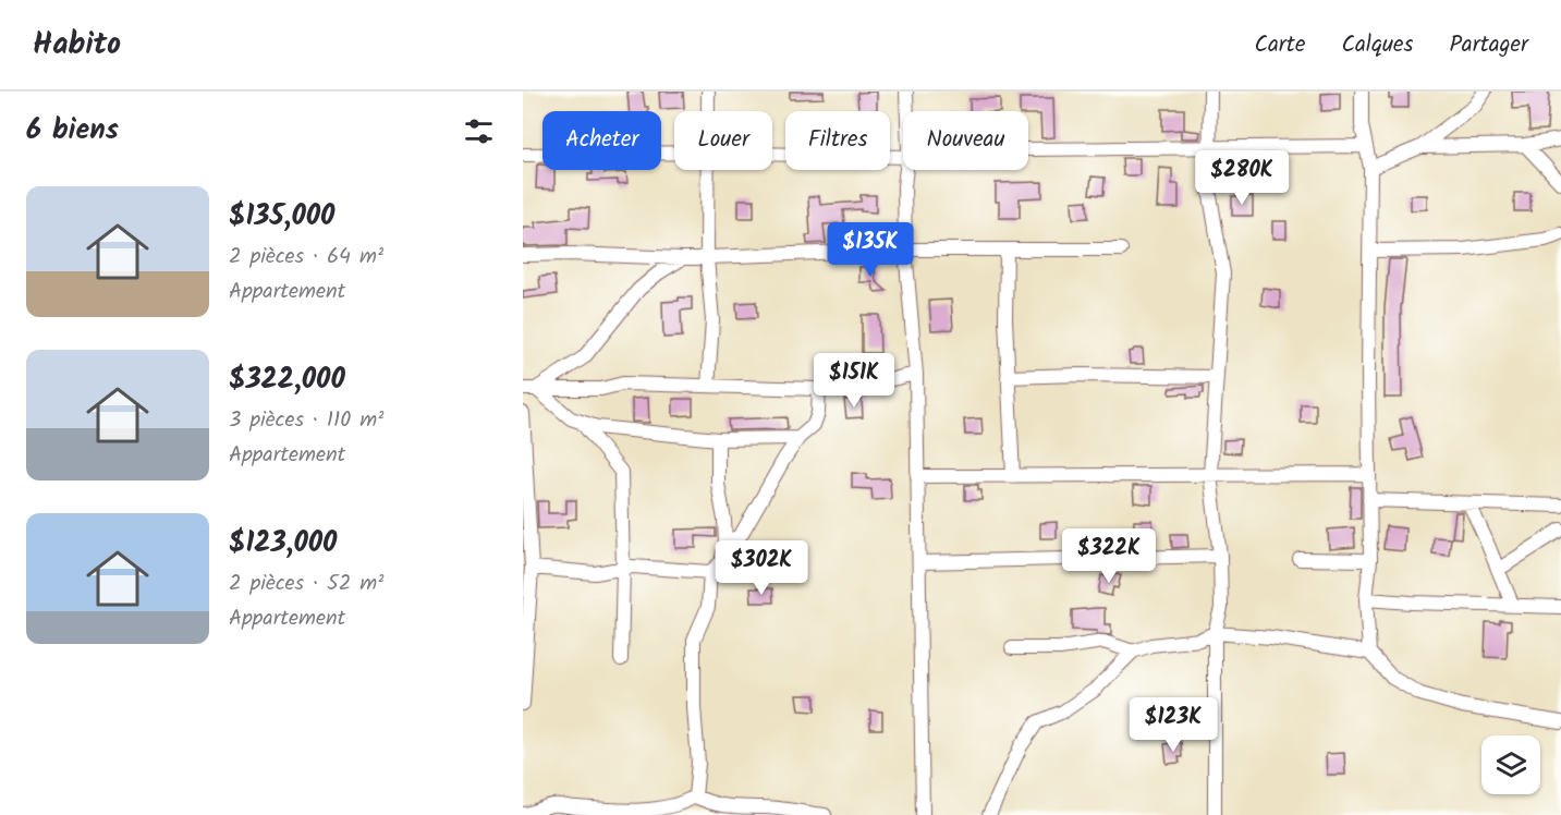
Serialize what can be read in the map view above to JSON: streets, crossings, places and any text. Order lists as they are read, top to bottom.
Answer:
{
  "page": {
    "header": "Habito",
    "nav": ["Carte", "Calques", "Partager"],
    "heading": "6 biens",
    "chip": [
      "Acheter",
      "Louer",
      "Filtres",
      "Nouveau"
    ],
    "price": [
      "$280K",
      "$135K",
      "$151K",
      "$322K",
      "$302K",
      "$123K"
    ],
    "list": [
      {
        "name": "$135,000",
        "note": "2 pièces · 64 m² · Appartement"
      },
      {
        "name": "$322,000",
        "note": "3 pièces · 110 m² · Appartement"
      },
      {
        "name": "$123,000",
        "note": "2 pièces · 52 m² · Appartement"
      }
    ]
  }
}
